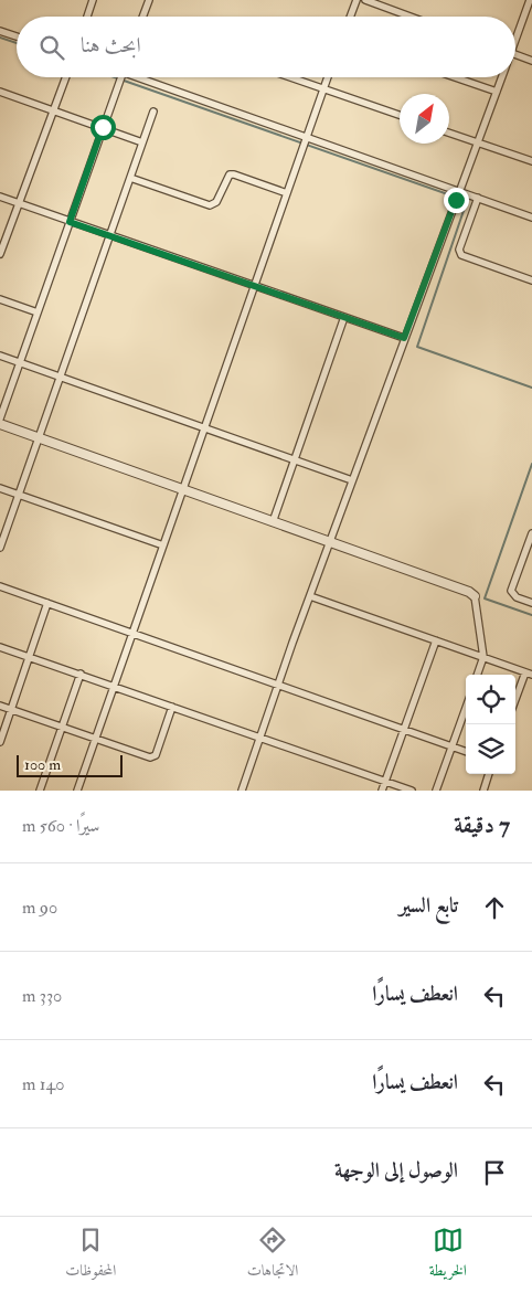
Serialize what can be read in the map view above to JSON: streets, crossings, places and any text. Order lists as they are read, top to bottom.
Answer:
{
  "scale_bar": "100 m",
  "north": "top right",
  "page": {
    "search": "ابحث هنا",
    "scale": "100 m",
    "heading": ["7 دقيقة", "سيرًا · 560 m"],
    "list": [
      ["تابع السير", "90 m"],
      ["انعطف يسارًا", "330 m"],
      ["انعطف يسارًا", "140 m"],
      "الوصول إلى الوجهة"
    ],
    "nav": ["الخريطة", "الاتجاهات", "المحفوظات"]
  }
}
